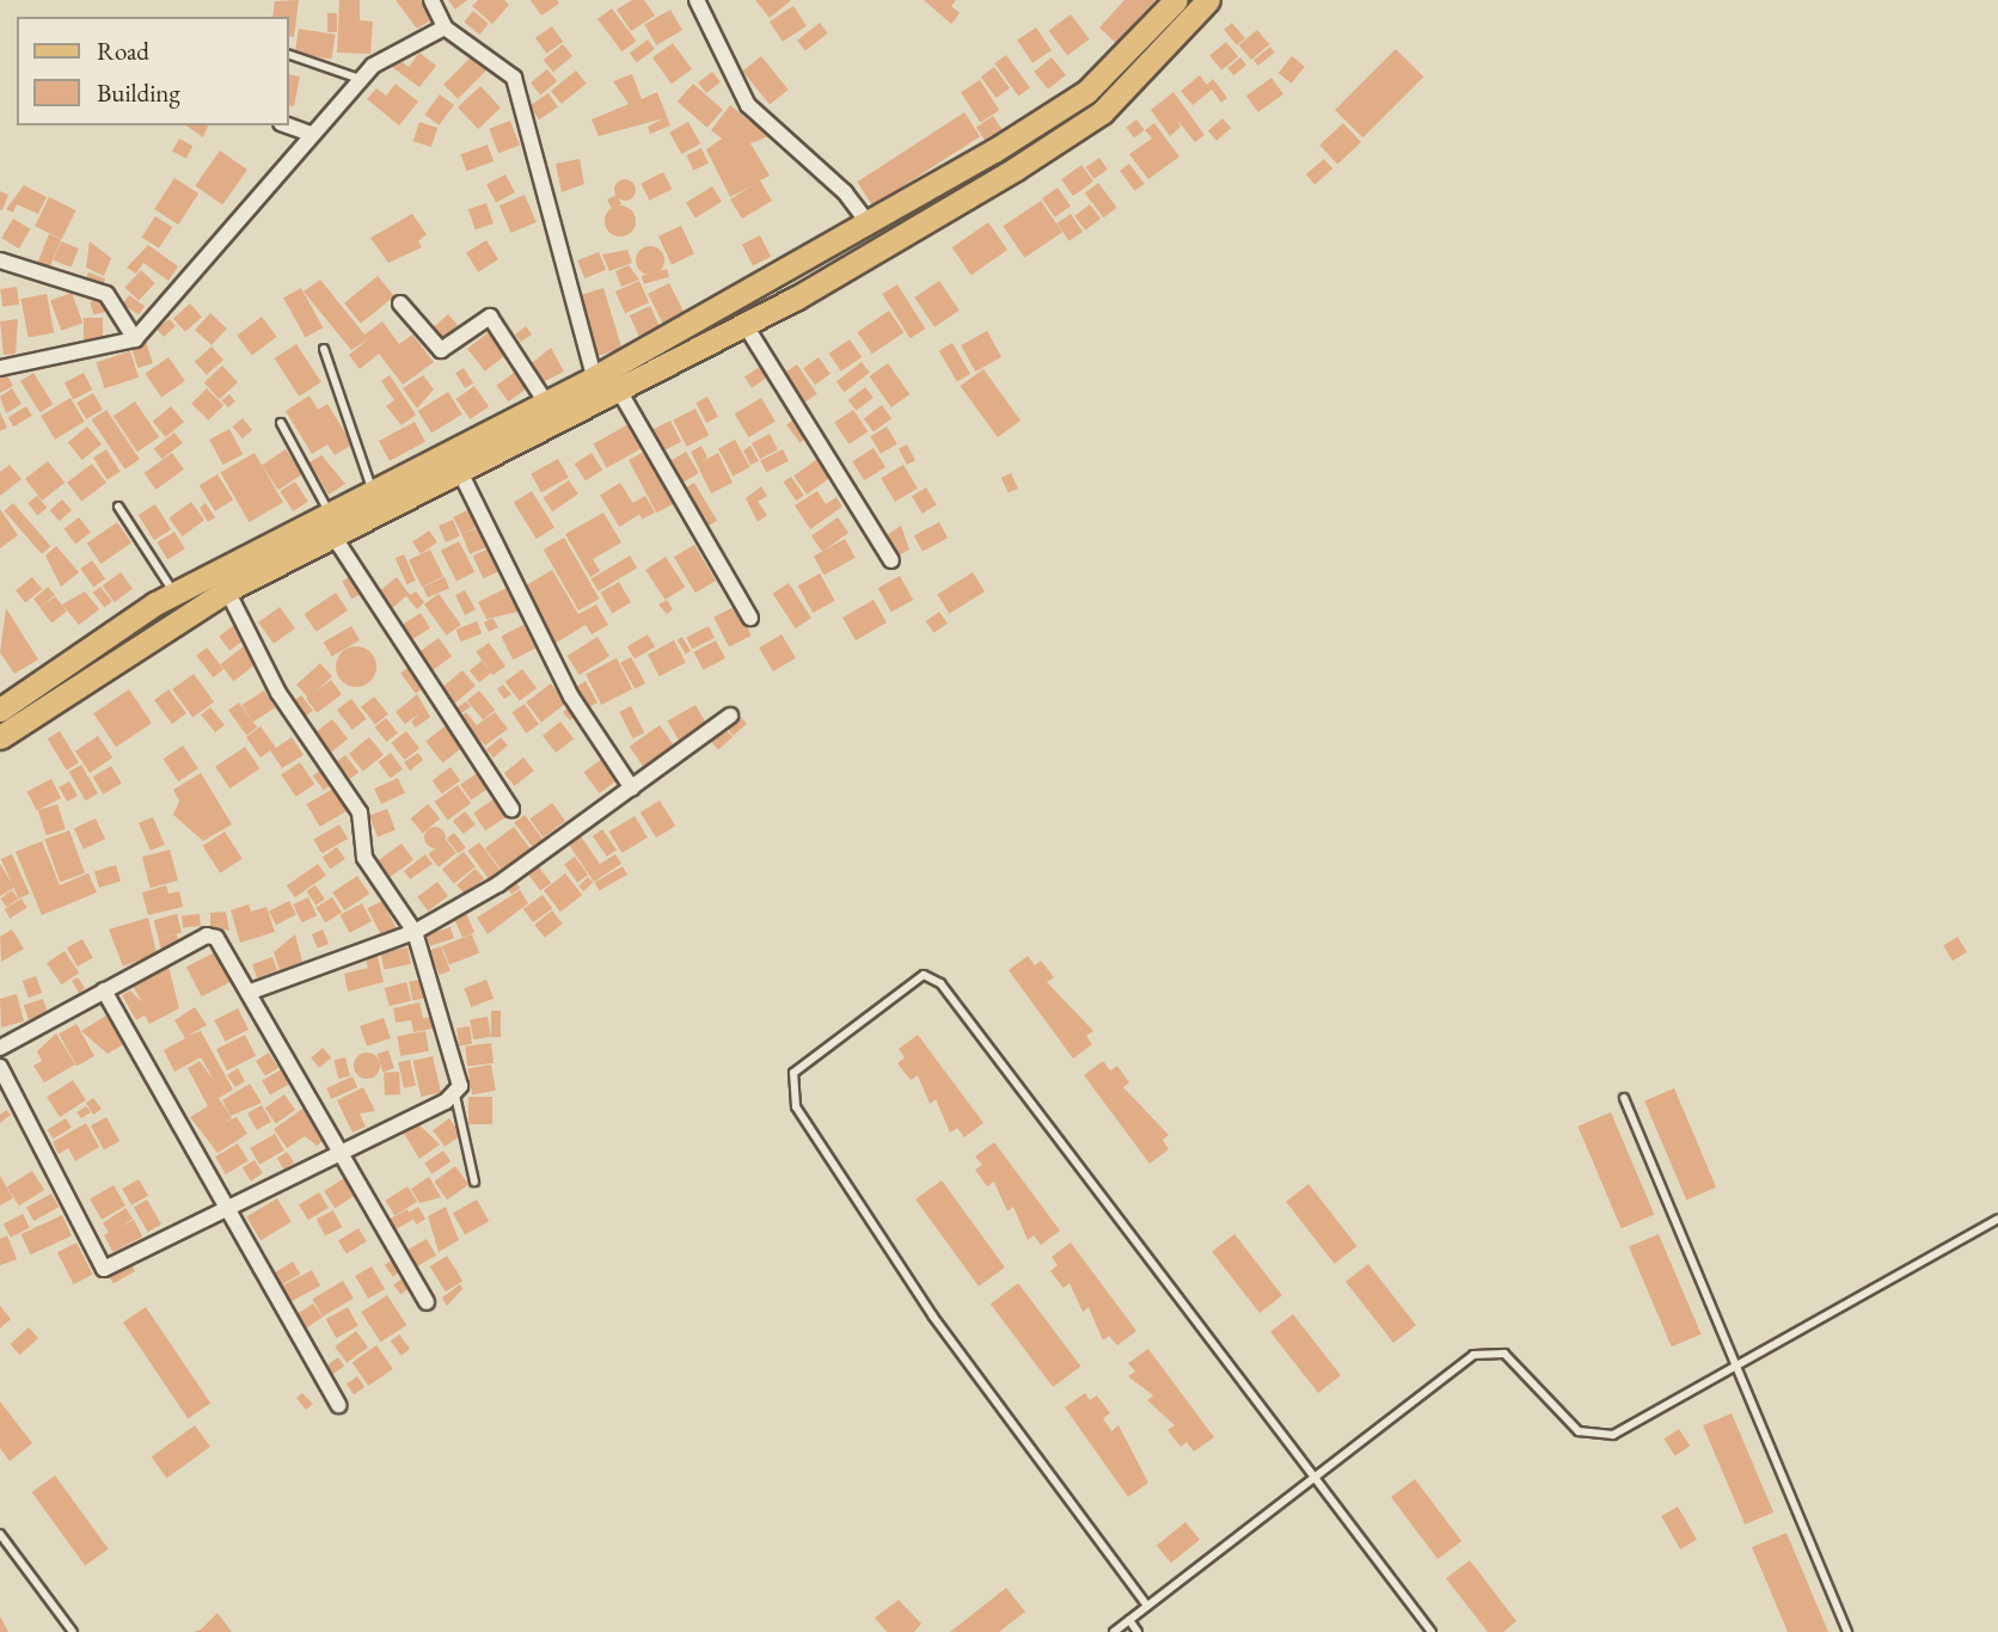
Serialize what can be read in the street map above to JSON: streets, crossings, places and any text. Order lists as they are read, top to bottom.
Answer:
{
  "legend": ["Road", "Building"]
}
